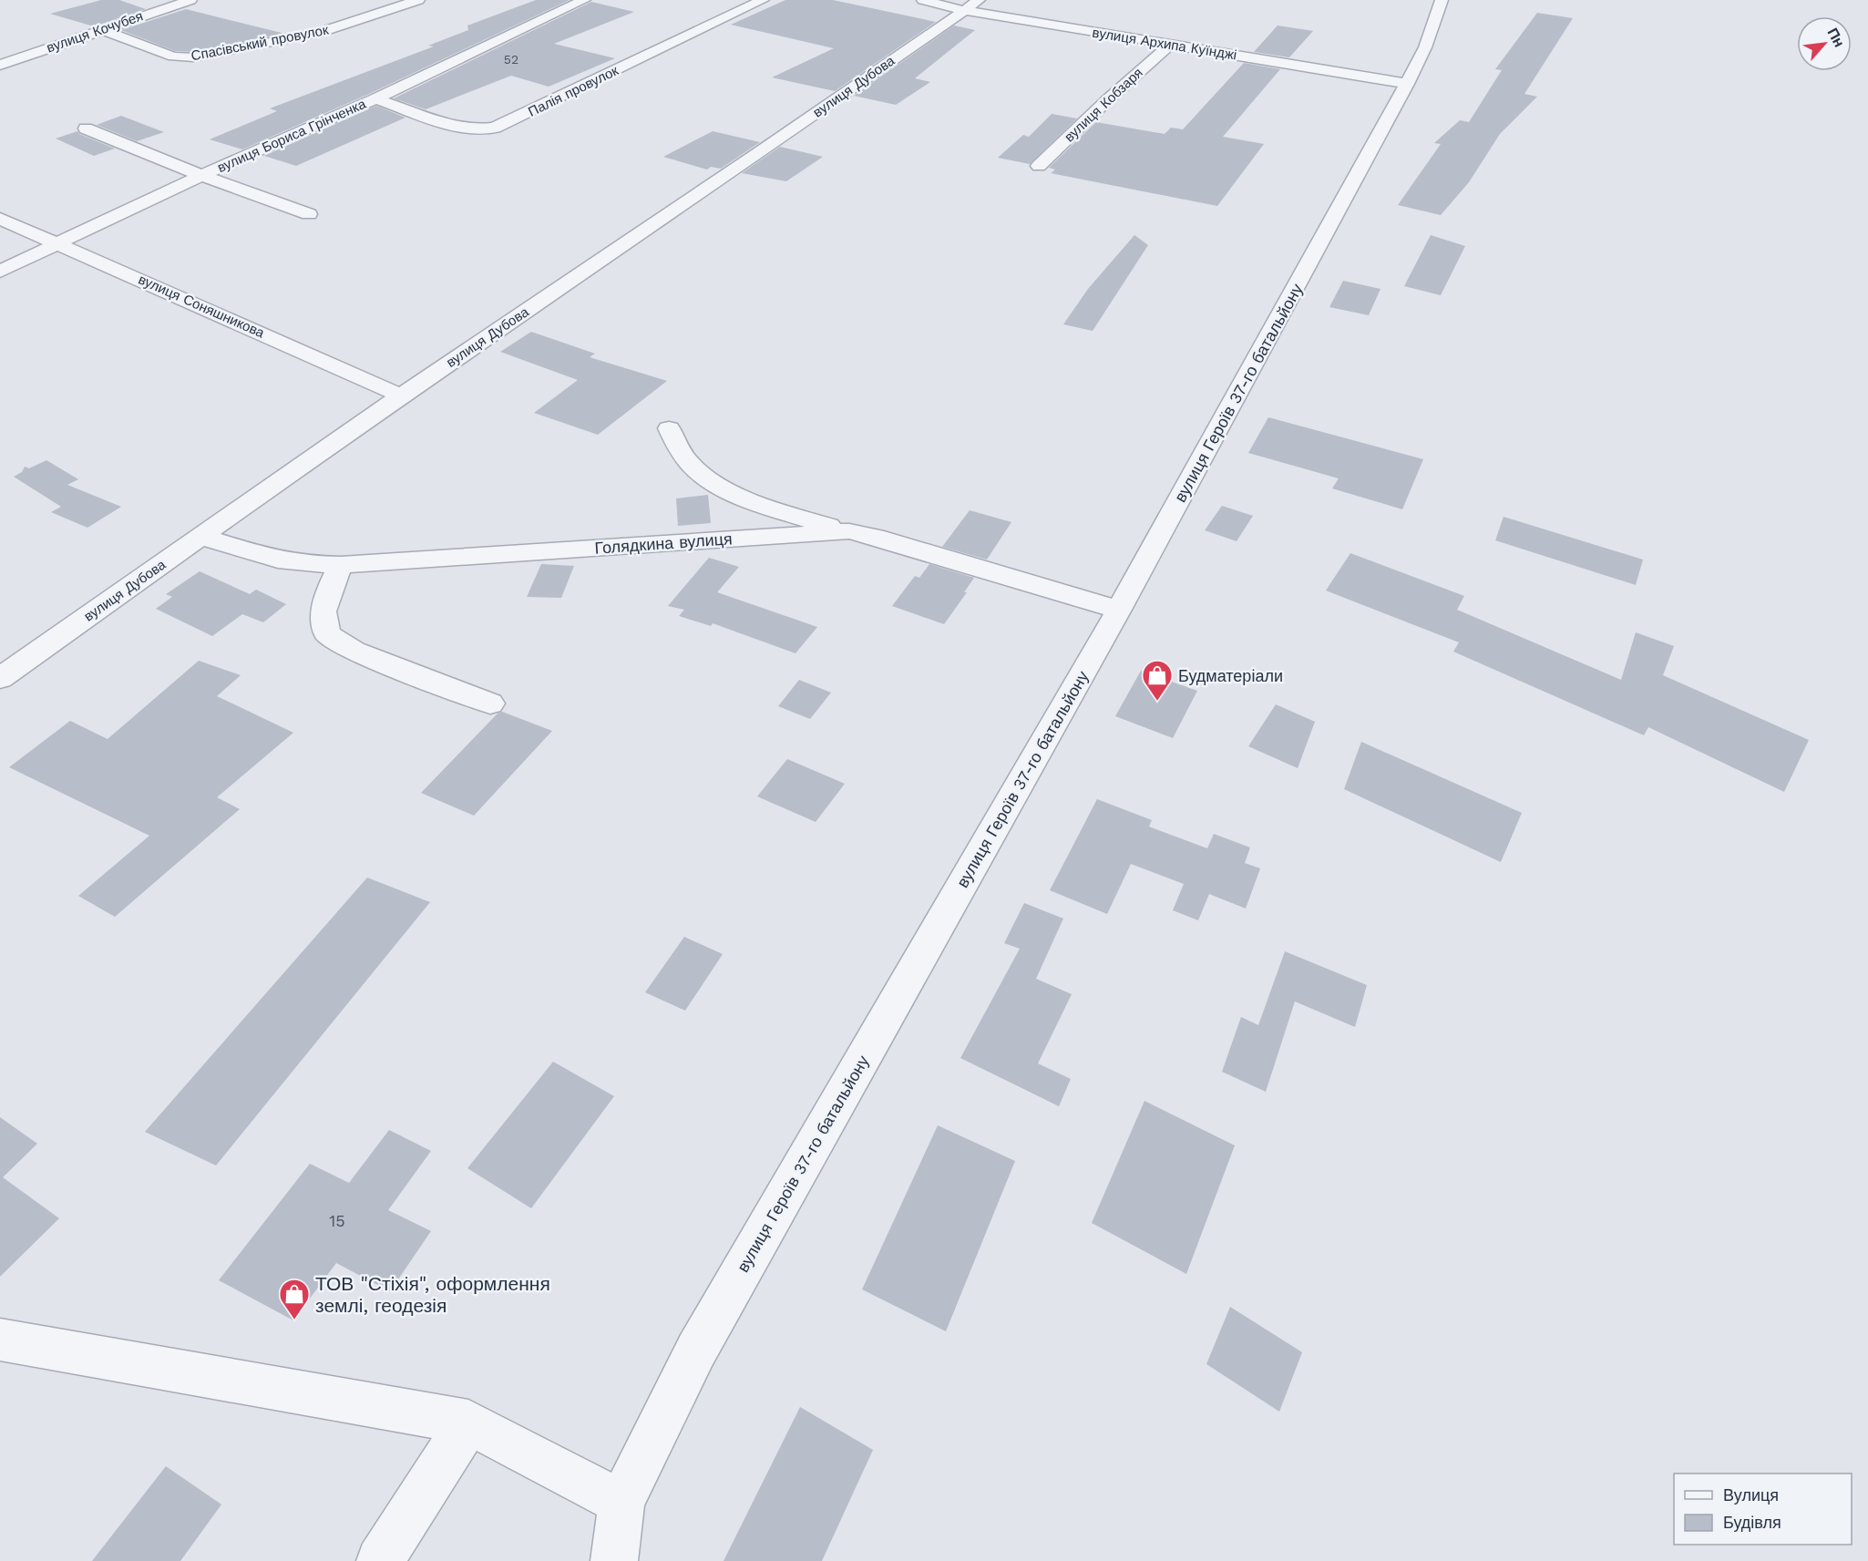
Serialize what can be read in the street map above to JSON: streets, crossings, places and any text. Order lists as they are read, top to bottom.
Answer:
{
  "streets": {
    "street": [
      "вулиця Кочубея",
      "Спасівський провулок",
      "вулиця Архипа Куїнджі",
      "вулиця Дубова",
      "Палія провулок",
      "вулиця Кобзаря",
      "вулиця Бориса Грінченка",
      "вулиця Соняшникова",
      "вулиця Героїв 37-го батальйону",
      "Голядкина вулиця"
    ]
  },
  "crossings": [
    ["вулиця Кочубея", "Спасівський провулок"],
    ["вулиця Архипа Куїнджі", "вулиця Дубова"],
    ["вулиця Архипа Куїнджі", "вулиця Кобзаря"],
    ["вулиця Архипа Куїнджі", "вулиця Героїв 37-го батальйону"],
    ["вулиця Дубова", "вулиця Соняшникова"],
    ["вулиця Дубова", "Голядкина вулиця"],
    ["Палія провулок", "вулиця Бориса Грінченка"],
    ["вулиця Бориса Грінченка", "вулиця Соняшникова"],
    ["вулиця Героїв 37-го батальйону", "Голядкина вулиця"]
  ],
  "places": {
    "shop": ["Будматеріали", "ТОВ \"Стіхія\", оформлення землі, геодезія"]
  },
  "house_numbers": ["52", "15"],
  "legend": ["Вулиця", "Будівля"],
  "north": "top right"
}
